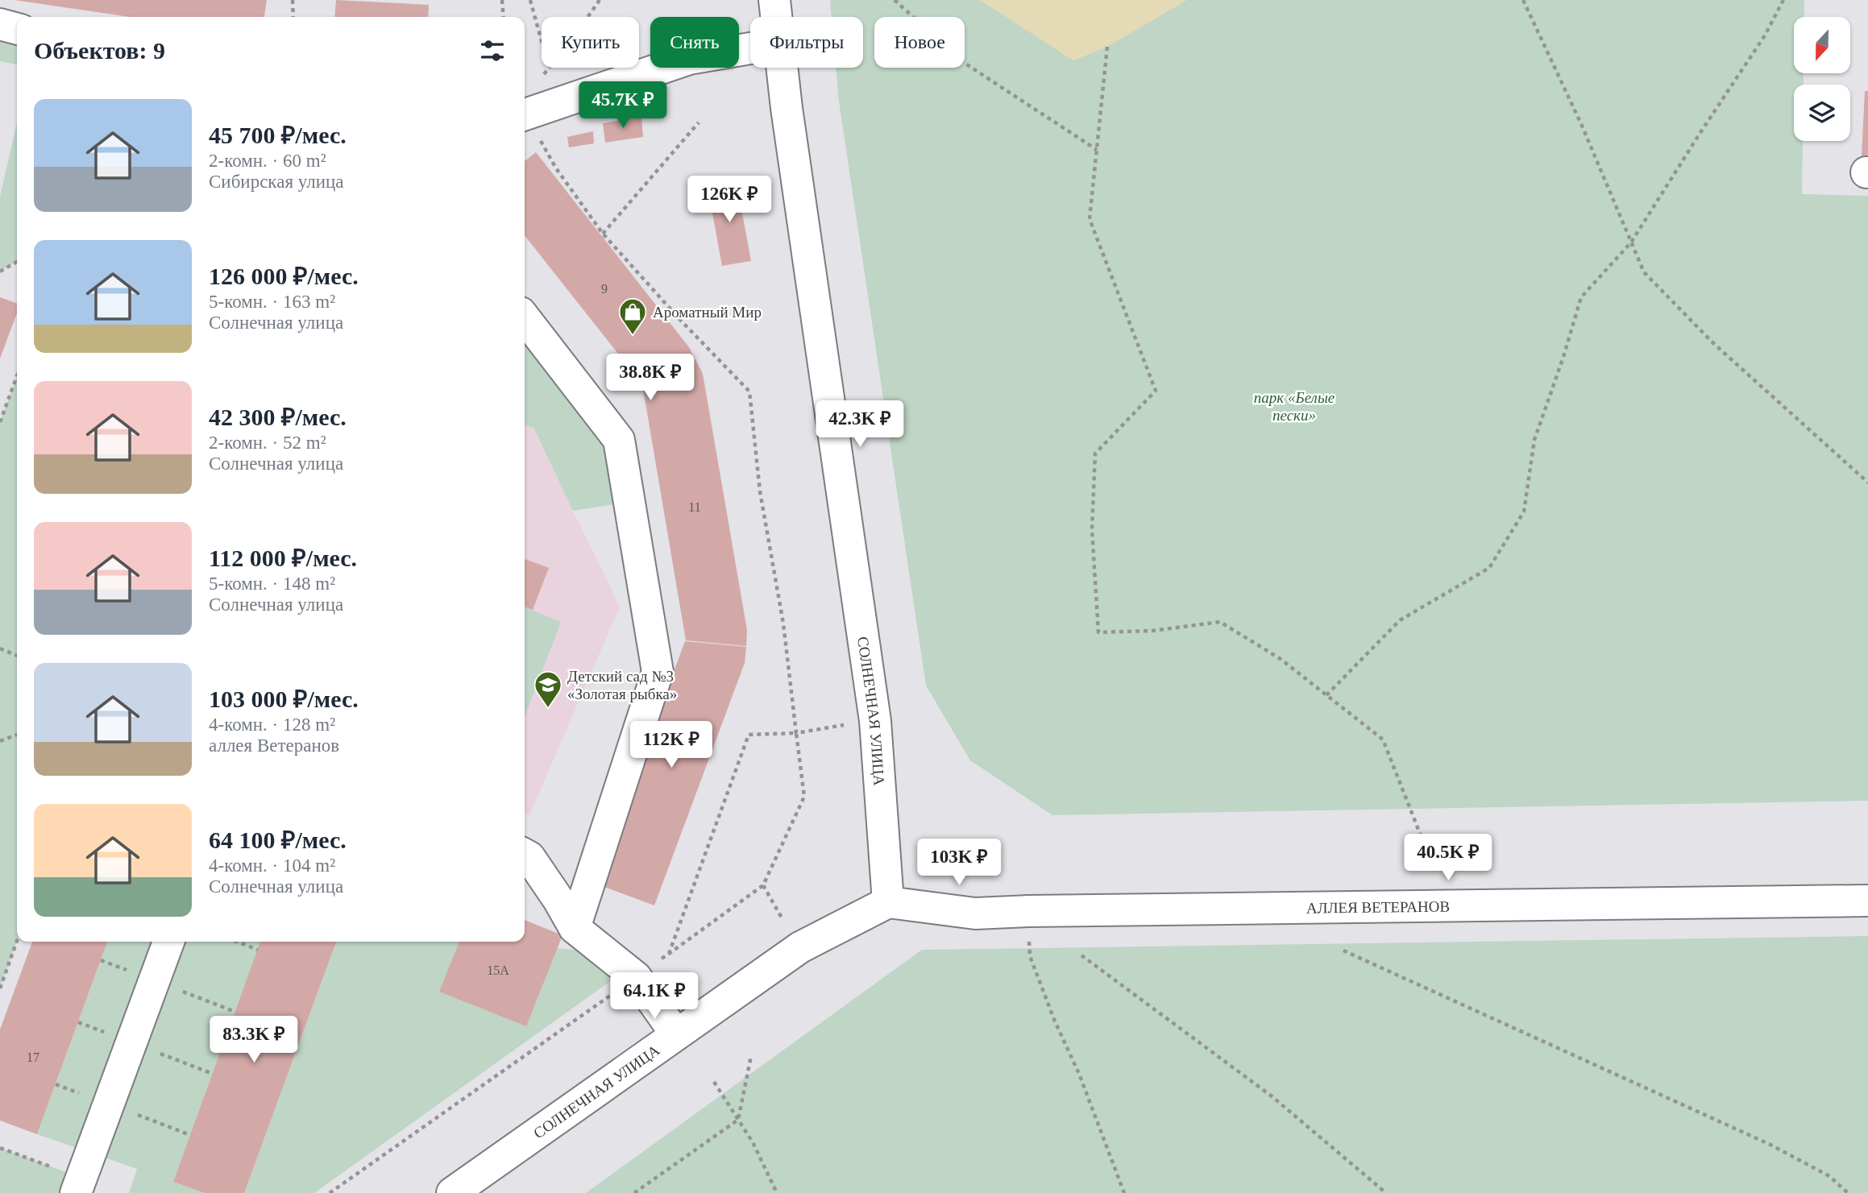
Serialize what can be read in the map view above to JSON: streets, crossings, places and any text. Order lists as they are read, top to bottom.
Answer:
{
  "streets": {
    "street": ["СОЛНЕЧНАЯ УЛИЦА", "АЛЛЕЯ ВЕТЕРАНОВ"]
  },
  "crossings": [
    ["СОЛНЕЧНАЯ УЛИЦА", "АЛЛЕЯ ВЕТЕРАНОВ"]
  ],
  "parks": ["парк «Белые пески»"],
  "places": {
    "shop": ["Ароматный Мир"],
    "school or university": ["Детский сад №3 «Золотая рыбка»"]
  },
  "house_numbers": [
    "9",
    "11",
    "15А",
    "17"
  ],
  "north": "bottom",
  "page": {
    "chip": [
      "Купить",
      "Снять",
      "Фильтры",
      "Новое"
    ],
    "heading": "Объектов: 9",
    "price": [
      "45.7K ₽",
      "126K ₽",
      "38.8K ₽",
      "42.3K ₽",
      "112K ₽",
      "40.5K ₽",
      "103K ₽",
      "64.1K ₽",
      "83.3K ₽"
    ],
    "list": [
      {
        "name": "45 700 ₽/мес.",
        "note": "2-комн. · 60 m² · Сибирская улица"
      },
      {
        "name": "126 000 ₽/мес.",
        "note": "5-комн. · 163 m² · Солнечная улица"
      },
      {
        "name": "42 300 ₽/мес.",
        "note": "2-комн. · 52 m² · Солнечная улица"
      },
      {
        "name": "112 000 ₽/мес.",
        "note": "5-комн. · 148 m² · Солнечная улица"
      },
      {
        "name": "103 000 ₽/мес.",
        "note": "4-комн. · 128 m² · аллея Ветеранов"
      },
      {
        "name": "64 100 ₽/мес.",
        "note": "4-комн. · 104 m² · Солнечная улица"
      }
    ]
  }
}
